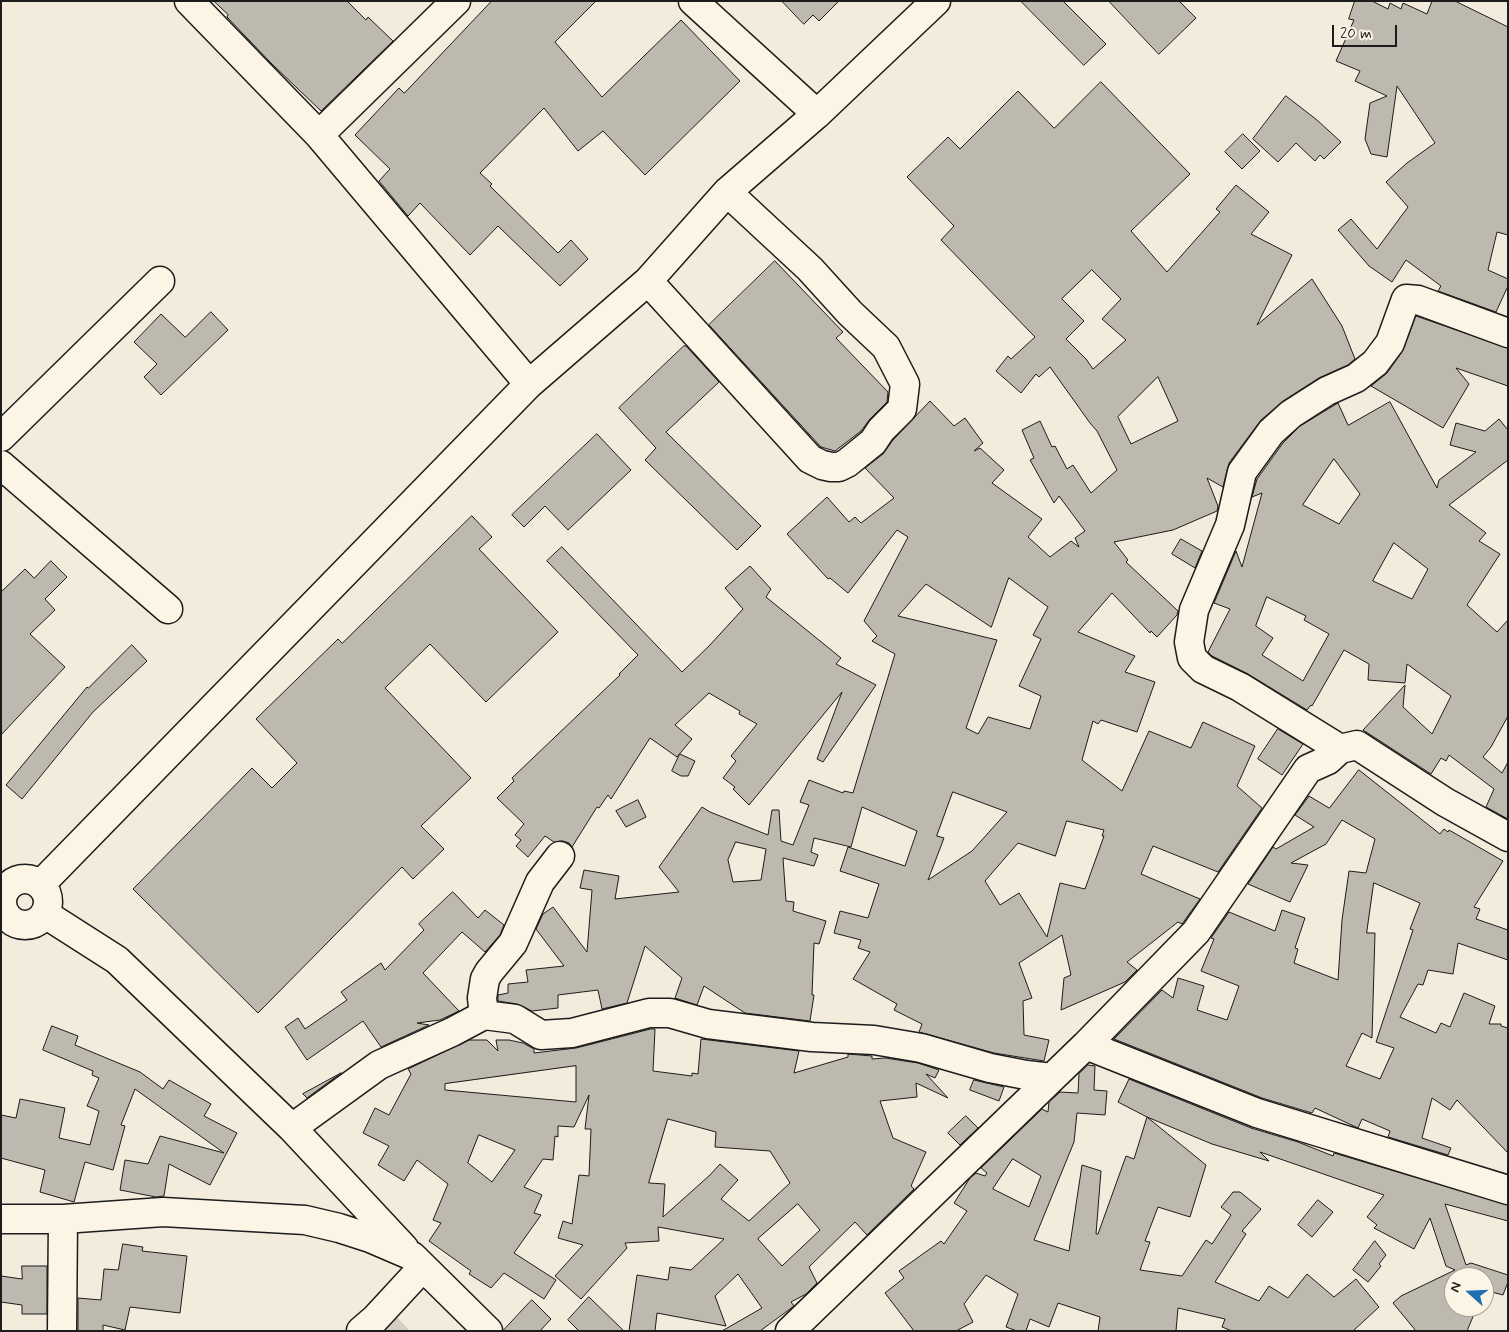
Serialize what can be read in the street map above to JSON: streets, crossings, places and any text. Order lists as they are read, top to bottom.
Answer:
{
  "scale_bar": "20 m",
  "north": "left"
}
